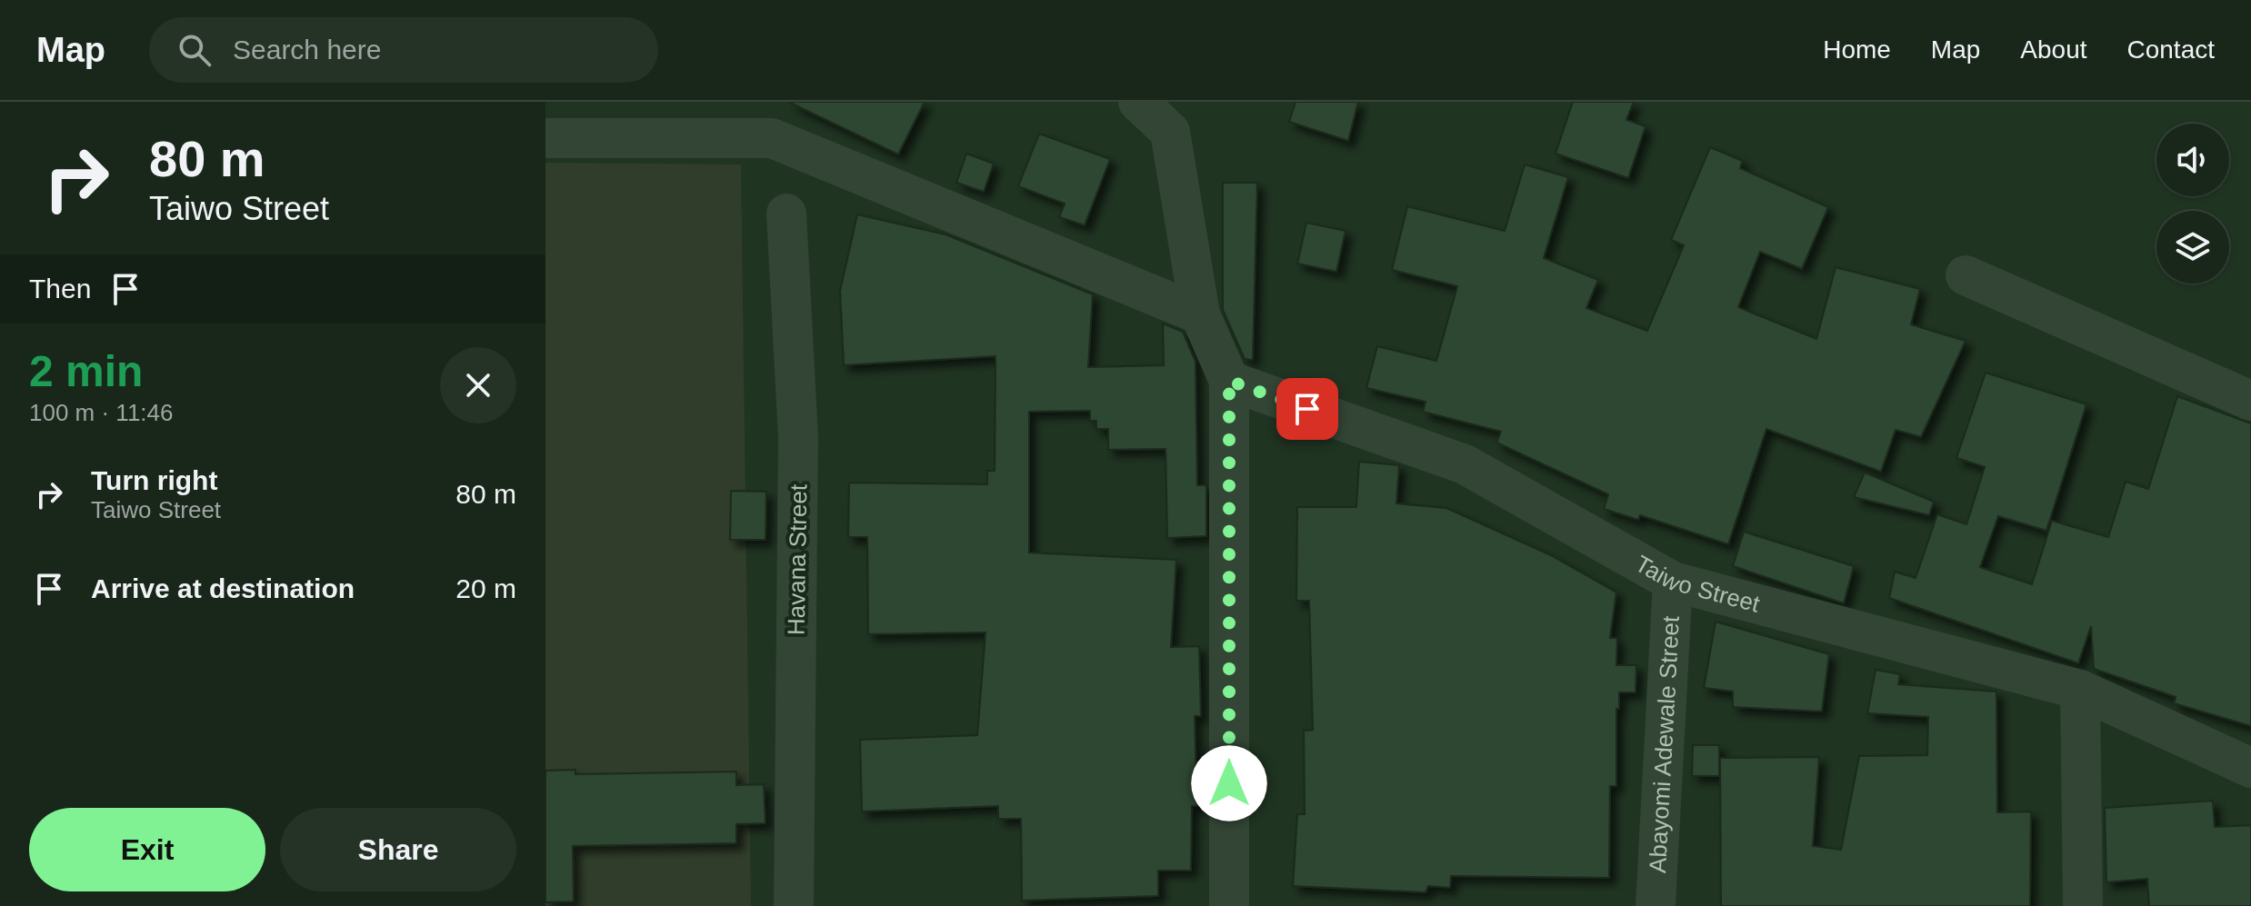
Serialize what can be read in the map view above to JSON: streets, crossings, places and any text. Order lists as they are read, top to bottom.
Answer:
{
  "streets": {
    "street": ["Havana Street", "Taiwo Street", "Abayomi Adewale Street"]
  },
  "crossings": [
    ["Taiwo Street", "Abayomi Adewale Street"]
  ],
  "page": {
    "header": "Map",
    "search": "Search here",
    "nav": [
      "Home",
      "Map",
      "About",
      "Contact"
    ],
    "turn": ["80 m", "Taiwo Street"],
    "then": "Then",
    "heading": ["2 min", "100 m · 11:46"],
    "list": [
      {
        "name": "Turn right",
        "note": "Taiwo Street",
        "value": "80 m"
      },
      {
        "name": "Arrive at destination",
        "value": "20 m"
      }
    ],
    "buttons": ["Exit", "Share"]
  }
}
